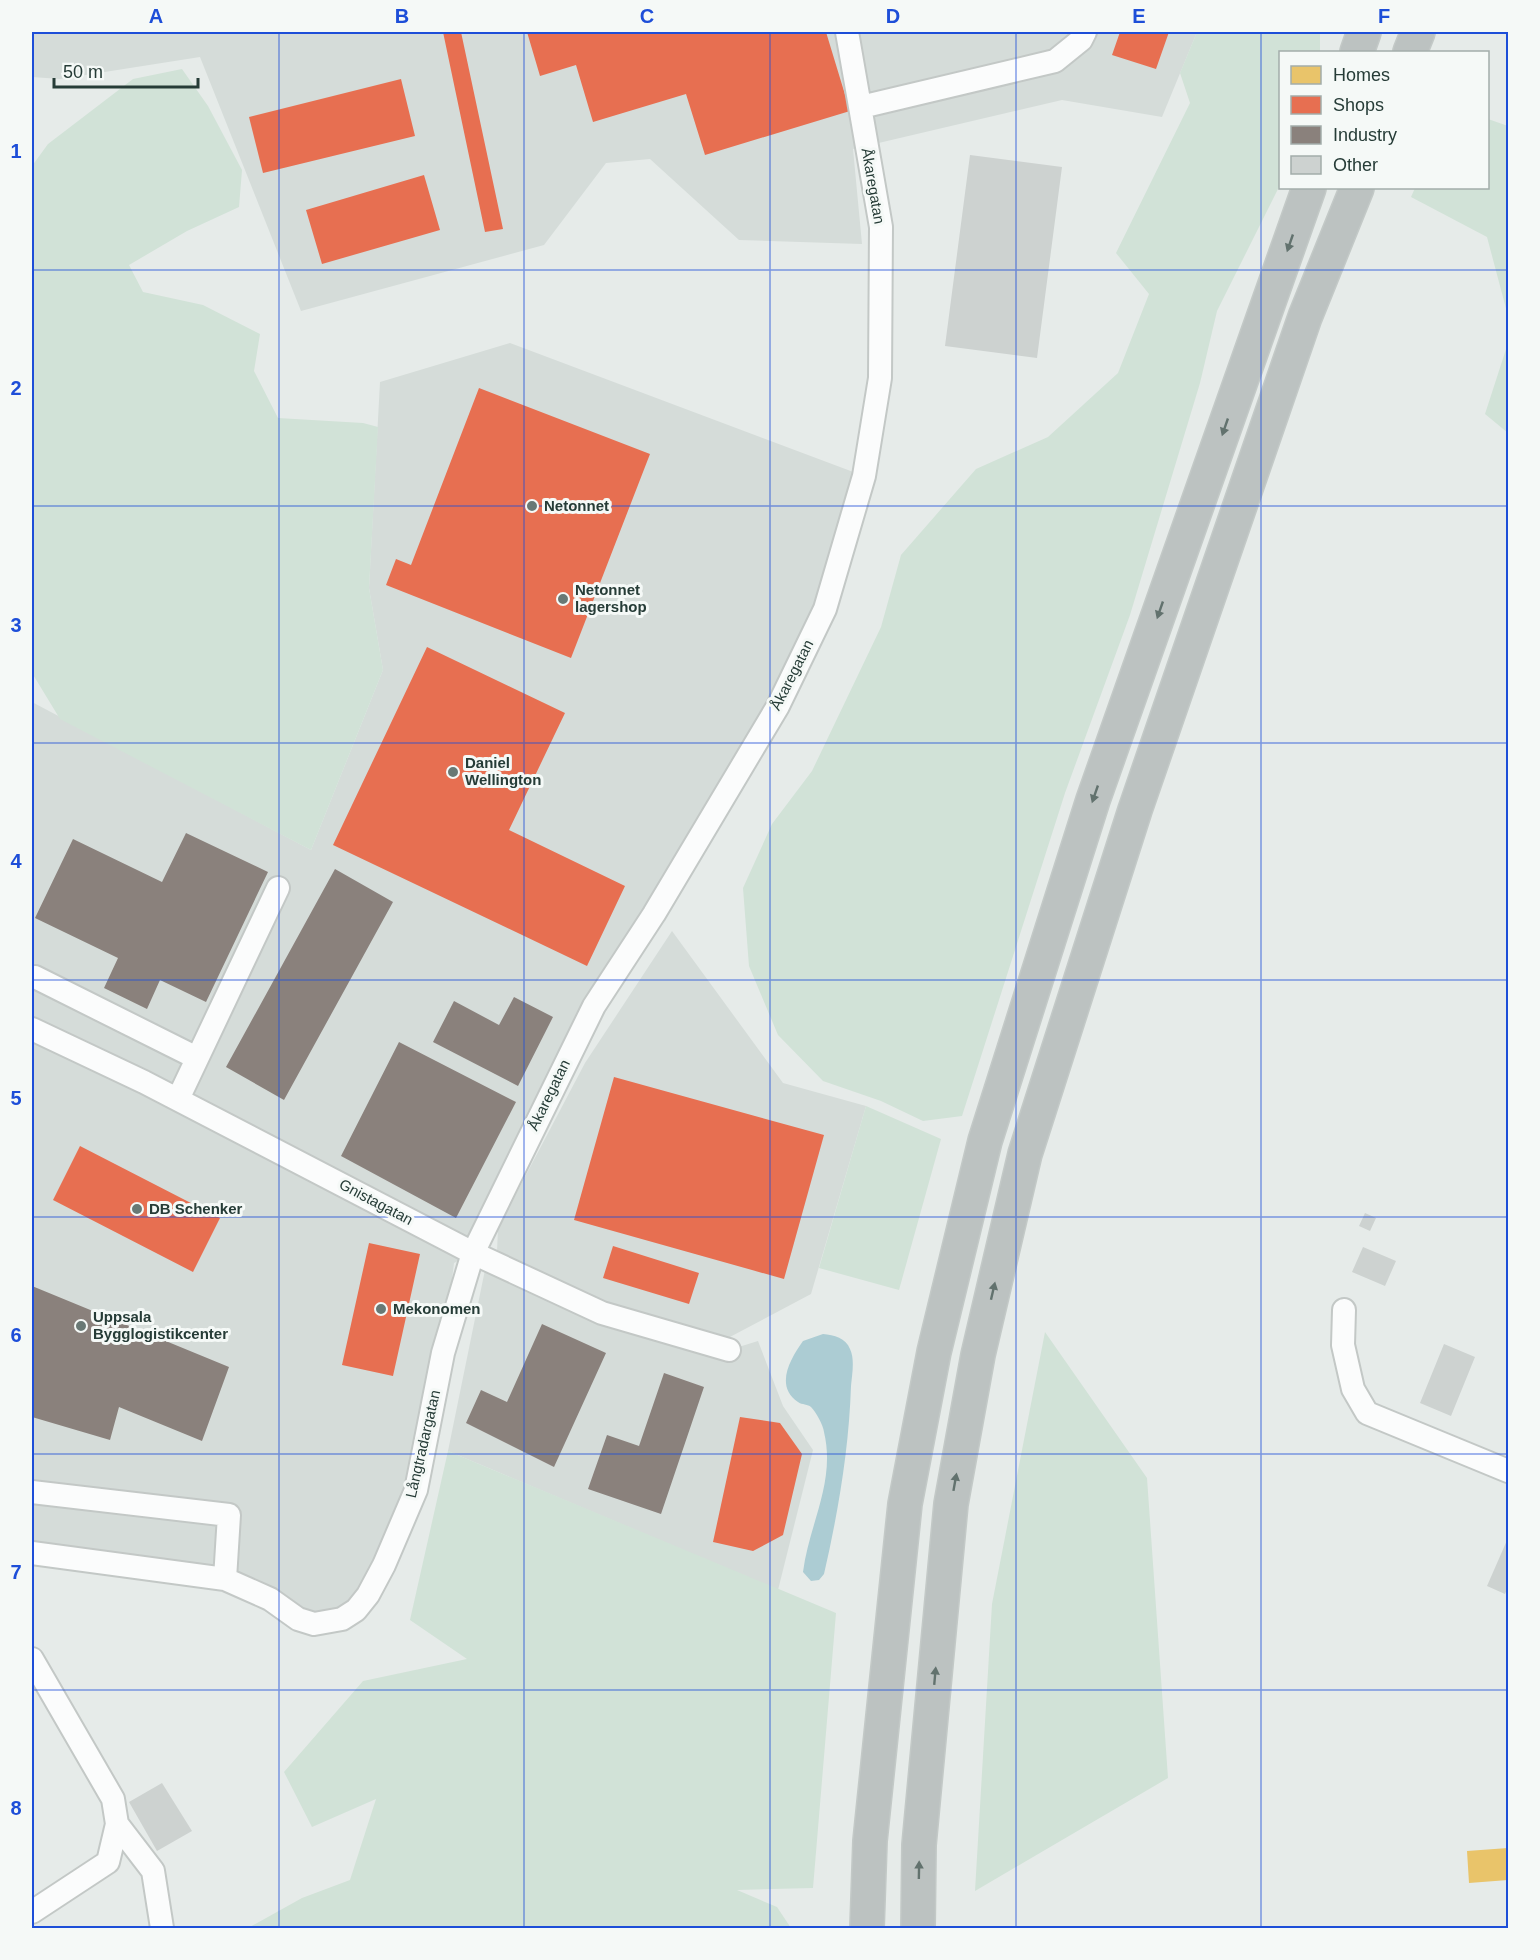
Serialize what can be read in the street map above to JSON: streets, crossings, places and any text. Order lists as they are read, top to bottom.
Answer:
{
  "streets": {
    "street": ["Åkaregatan", "Gnistagatan", "Långtradargatan"]
  },
  "crossings": [
    ["Åkaregatan", "Gnistagatan"],
    ["Åkaregatan", "Långtradargatan"],
    ["Gnistagatan", "Långtradargatan"]
  ],
  "places": [
    "Netonnet",
    "Netonnet lagershop",
    "Daniel Wellington",
    "DB Schenker",
    "Mekonomen",
    "Uppsala Bygglogistikcenter"
  ],
  "legend": [
    "Homes",
    "Shops",
    "Industry",
    "Other"
  ],
  "scale_bar": "50 m",
  "grid": {
    "columns": [
      "A",
      "B",
      "C",
      "D",
      "E",
      "F"
    ],
    "rows": [
      "1",
      "2",
      "3",
      "4",
      "5",
      "6",
      "7",
      "8"
    ]
  }
}
